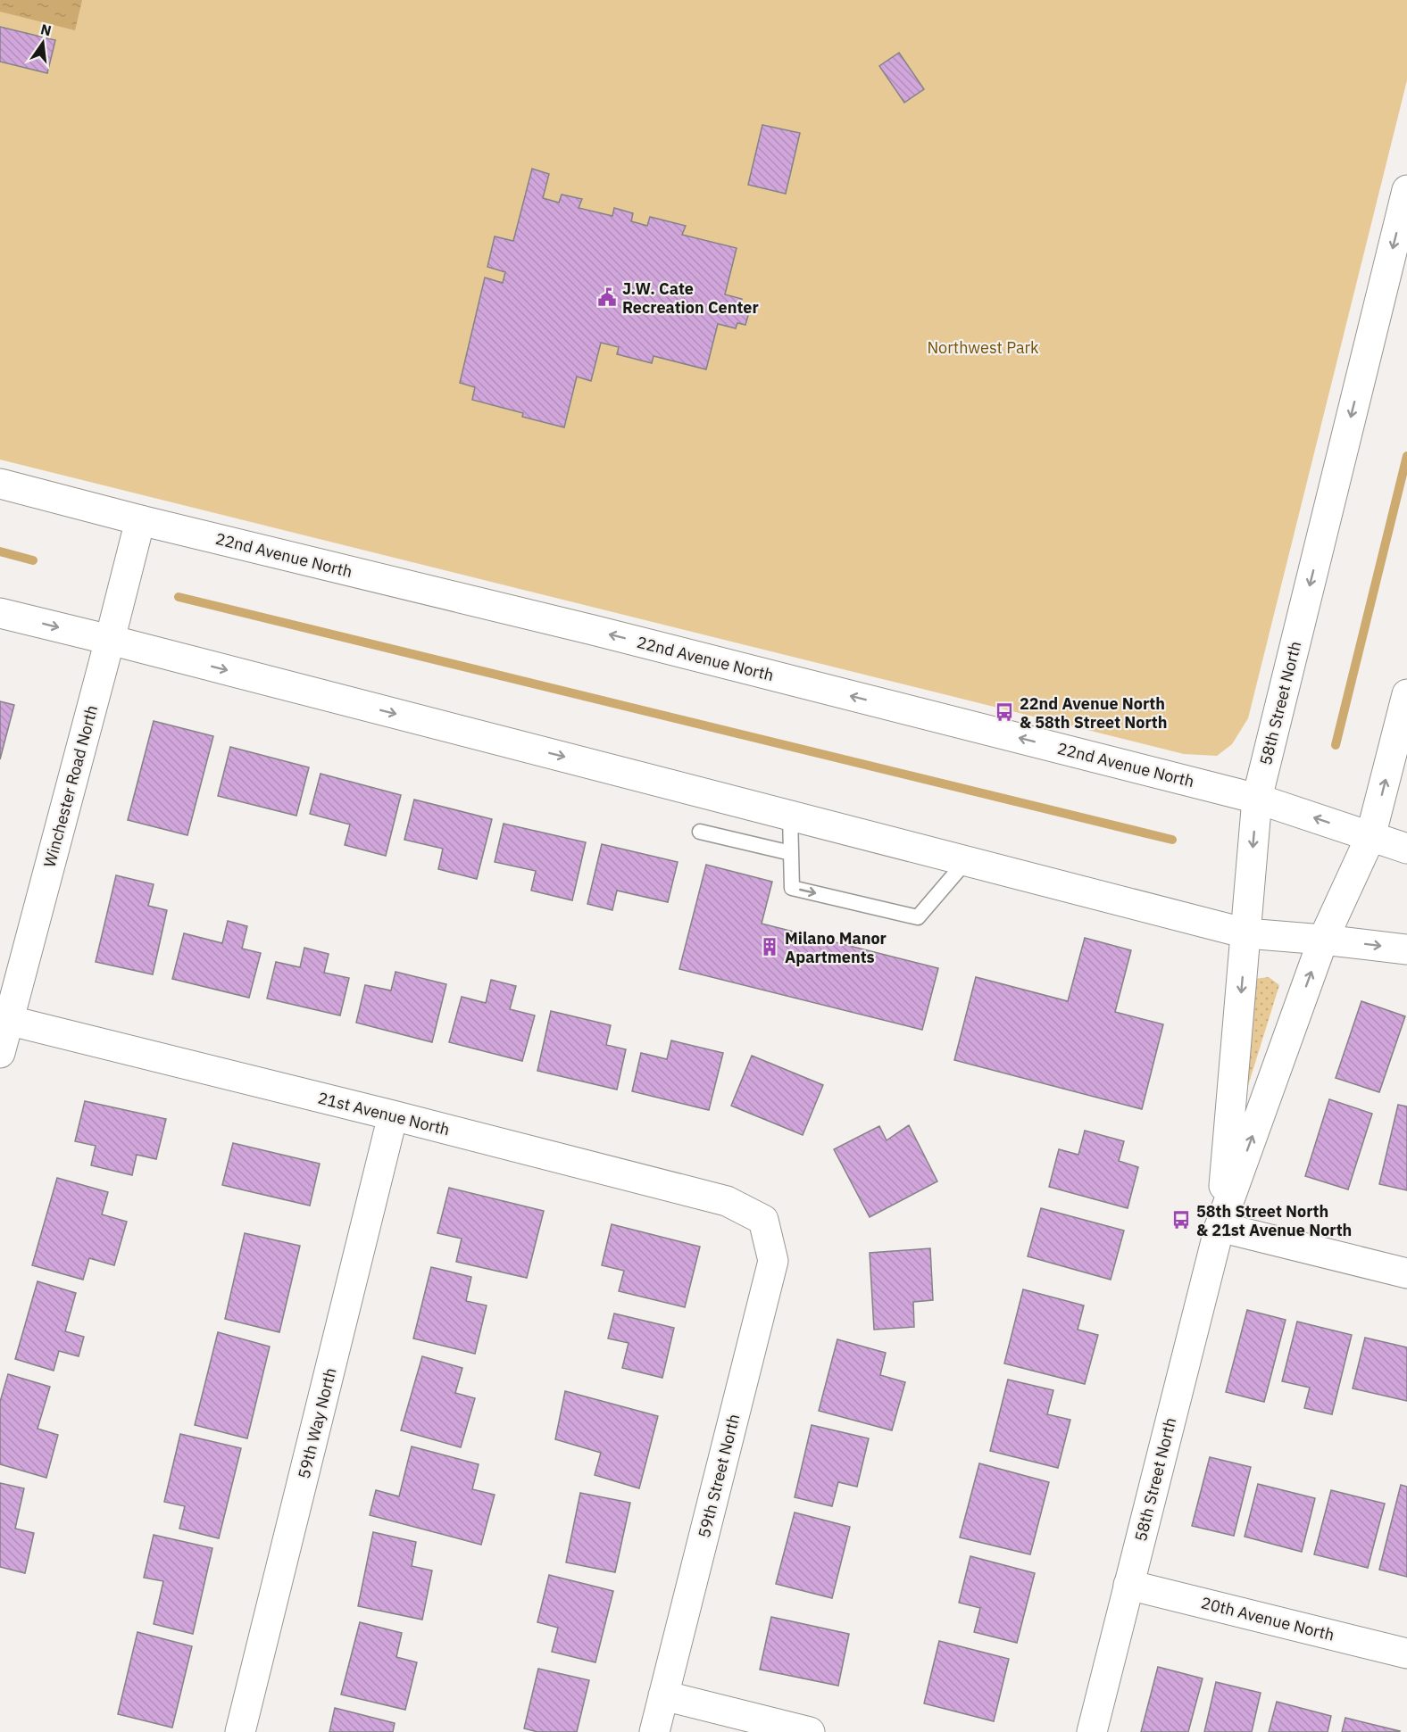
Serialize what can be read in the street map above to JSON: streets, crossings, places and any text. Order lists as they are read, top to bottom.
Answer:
{
  "streets": {
    "street": [
      "22nd Avenue North",
      "58th Street North",
      "Winchester Road North",
      "21st Avenue North",
      "59th Way North",
      "59th Street North",
      "20th Avenue North"
    ]
  },
  "crossings": [
    ["22nd Avenue North", "58th Street North"],
    ["22nd Avenue North", "Winchester Road North"],
    ["58th Street North", "20th Avenue North"],
    ["Winchester Road North", "21st Avenue North"],
    ["21st Avenue North", "59th Way North"],
    ["21st Avenue North", "59th Street North"]
  ],
  "parks": ["Northwest Park"],
  "places": {
    "public building": ["J.W. Cate Recreation Center"],
    "bus stop": ["22nd Avenue North & 58th Street North", "58th Street North & 21st Avenue North"],
    "building": ["Milano Manor Apartments"]
  },
  "north": "top"
}
